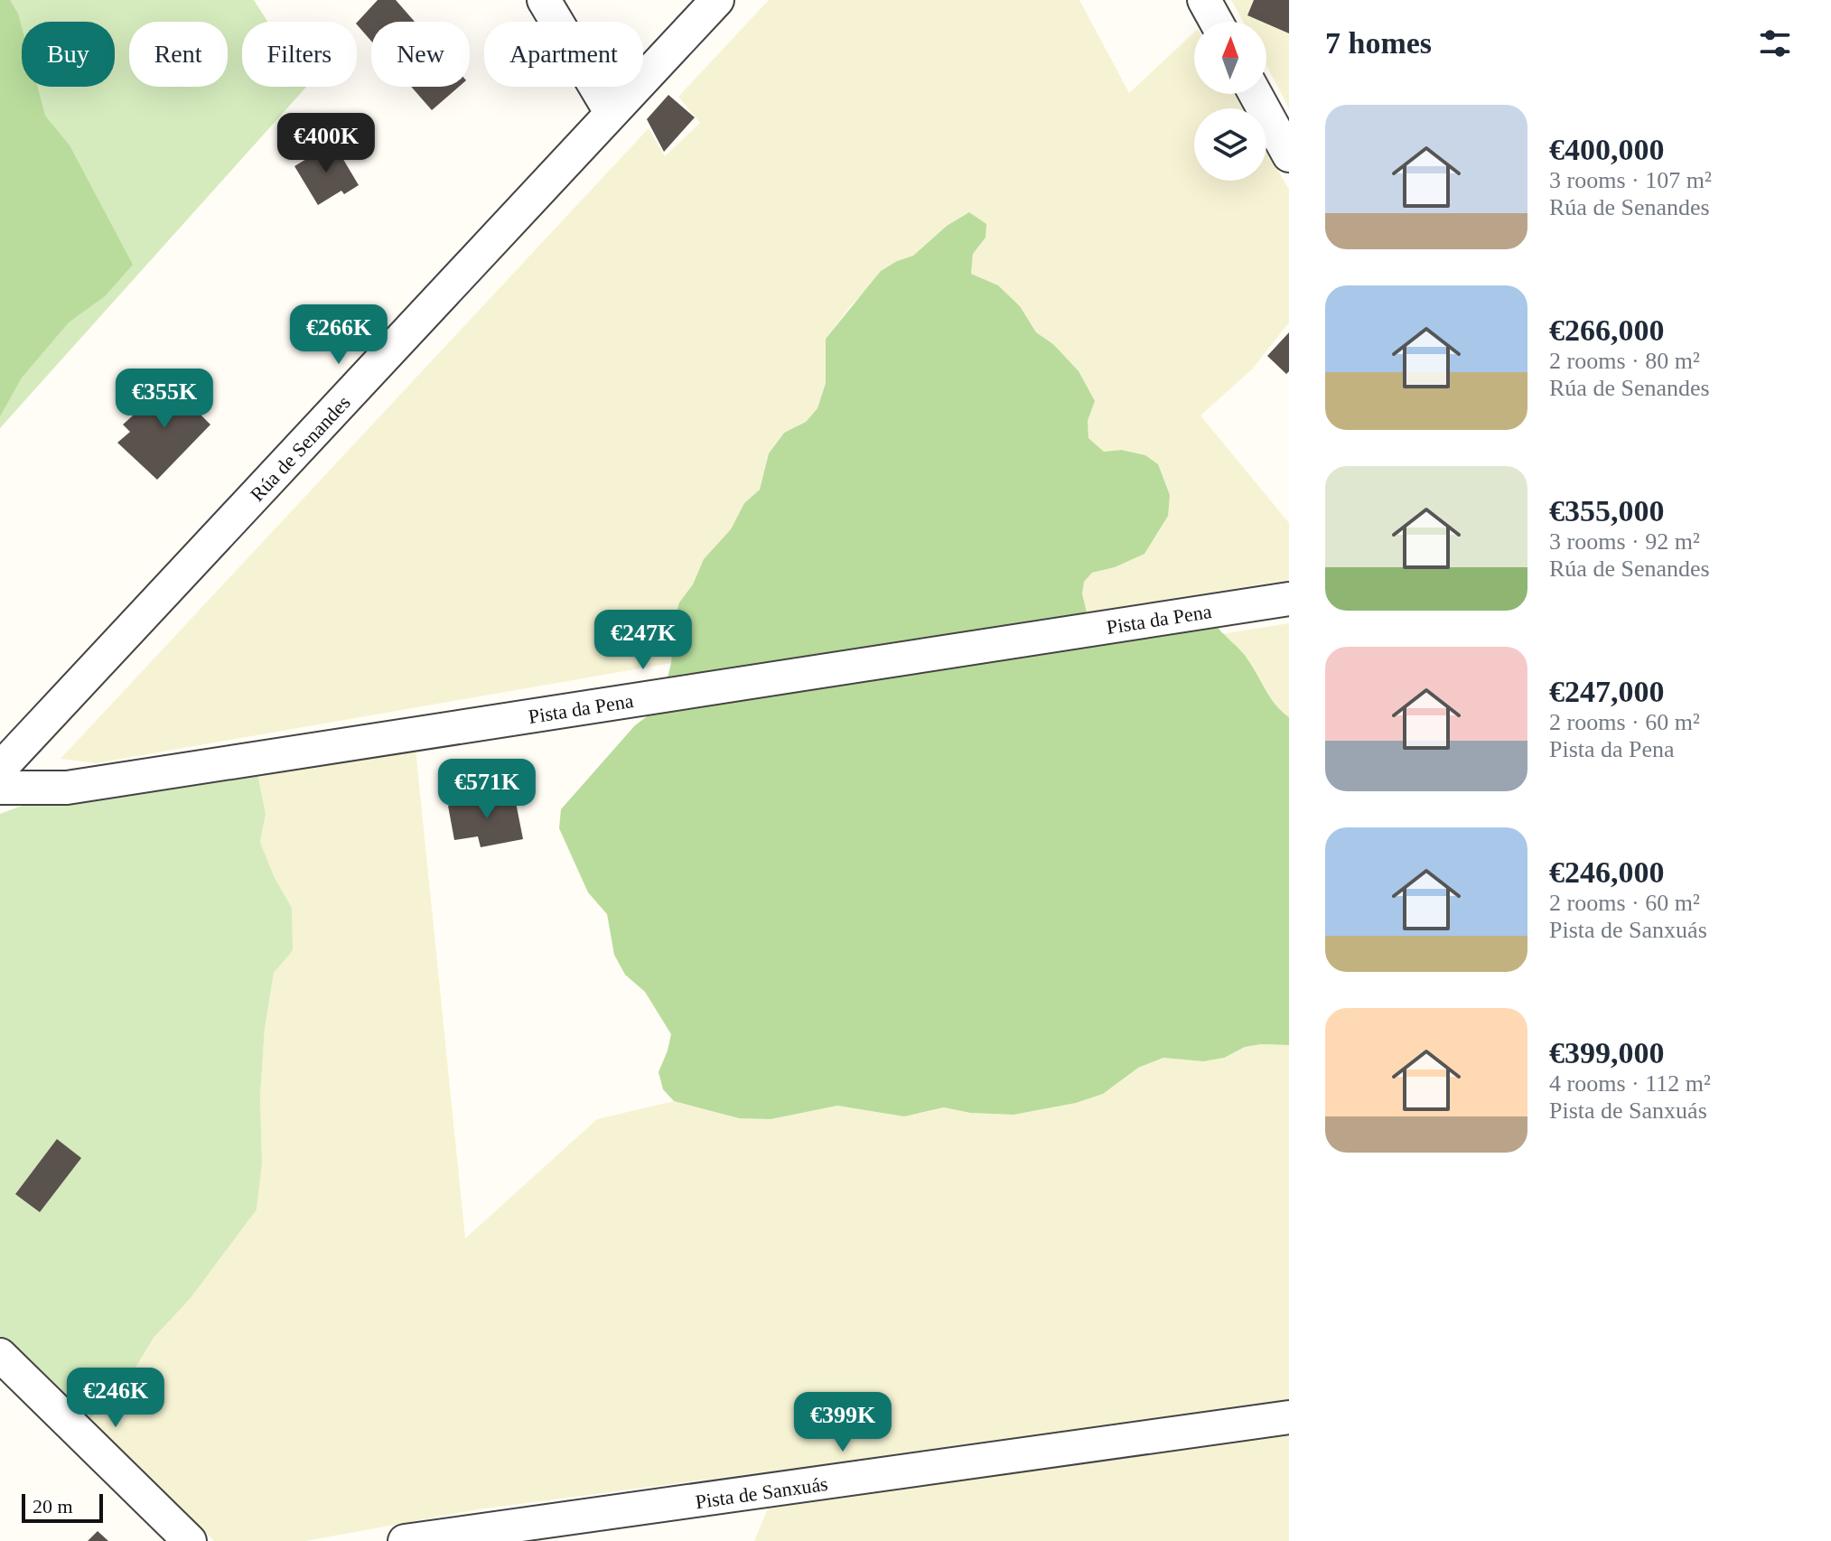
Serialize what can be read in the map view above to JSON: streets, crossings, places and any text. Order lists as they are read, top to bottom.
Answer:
{
  "streets": {
    "street": ["Rúa de Senandes", "Pista da Pena", "Pista de Sanxuás"]
  },
  "scale_bar": "20 m",
  "north": "top",
  "page": {
    "heading": "7 homes",
    "chip": [
      "Buy",
      "Rent",
      "Filters",
      "New",
      "Apartment"
    ],
    "list": [
      {
        "name": "€400,000",
        "note": "3 rooms · 107 m² · Rúa de Senandes"
      },
      {
        "name": "€266,000",
        "note": "2 rooms · 80 m² · Rúa de Senandes"
      },
      {
        "name": "€355,000",
        "note": "3 rooms · 92 m² · Rúa de Senandes"
      },
      {
        "name": "€247,000",
        "note": "2 rooms · 60 m² · Pista da Pena"
      },
      {
        "name": "€246,000",
        "note": "2 rooms · 60 m² · Pista de Sanxuás"
      },
      {
        "name": "€399,000",
        "note": "4 rooms · 112 m² · Pista de Sanxuás"
      }
    ],
    "price": [
      "€400K",
      "€266K",
      "€355K",
      "€247K",
      "€571K",
      "€246K",
      "€399K"
    ],
    "scale": "20 m"
  }
}
